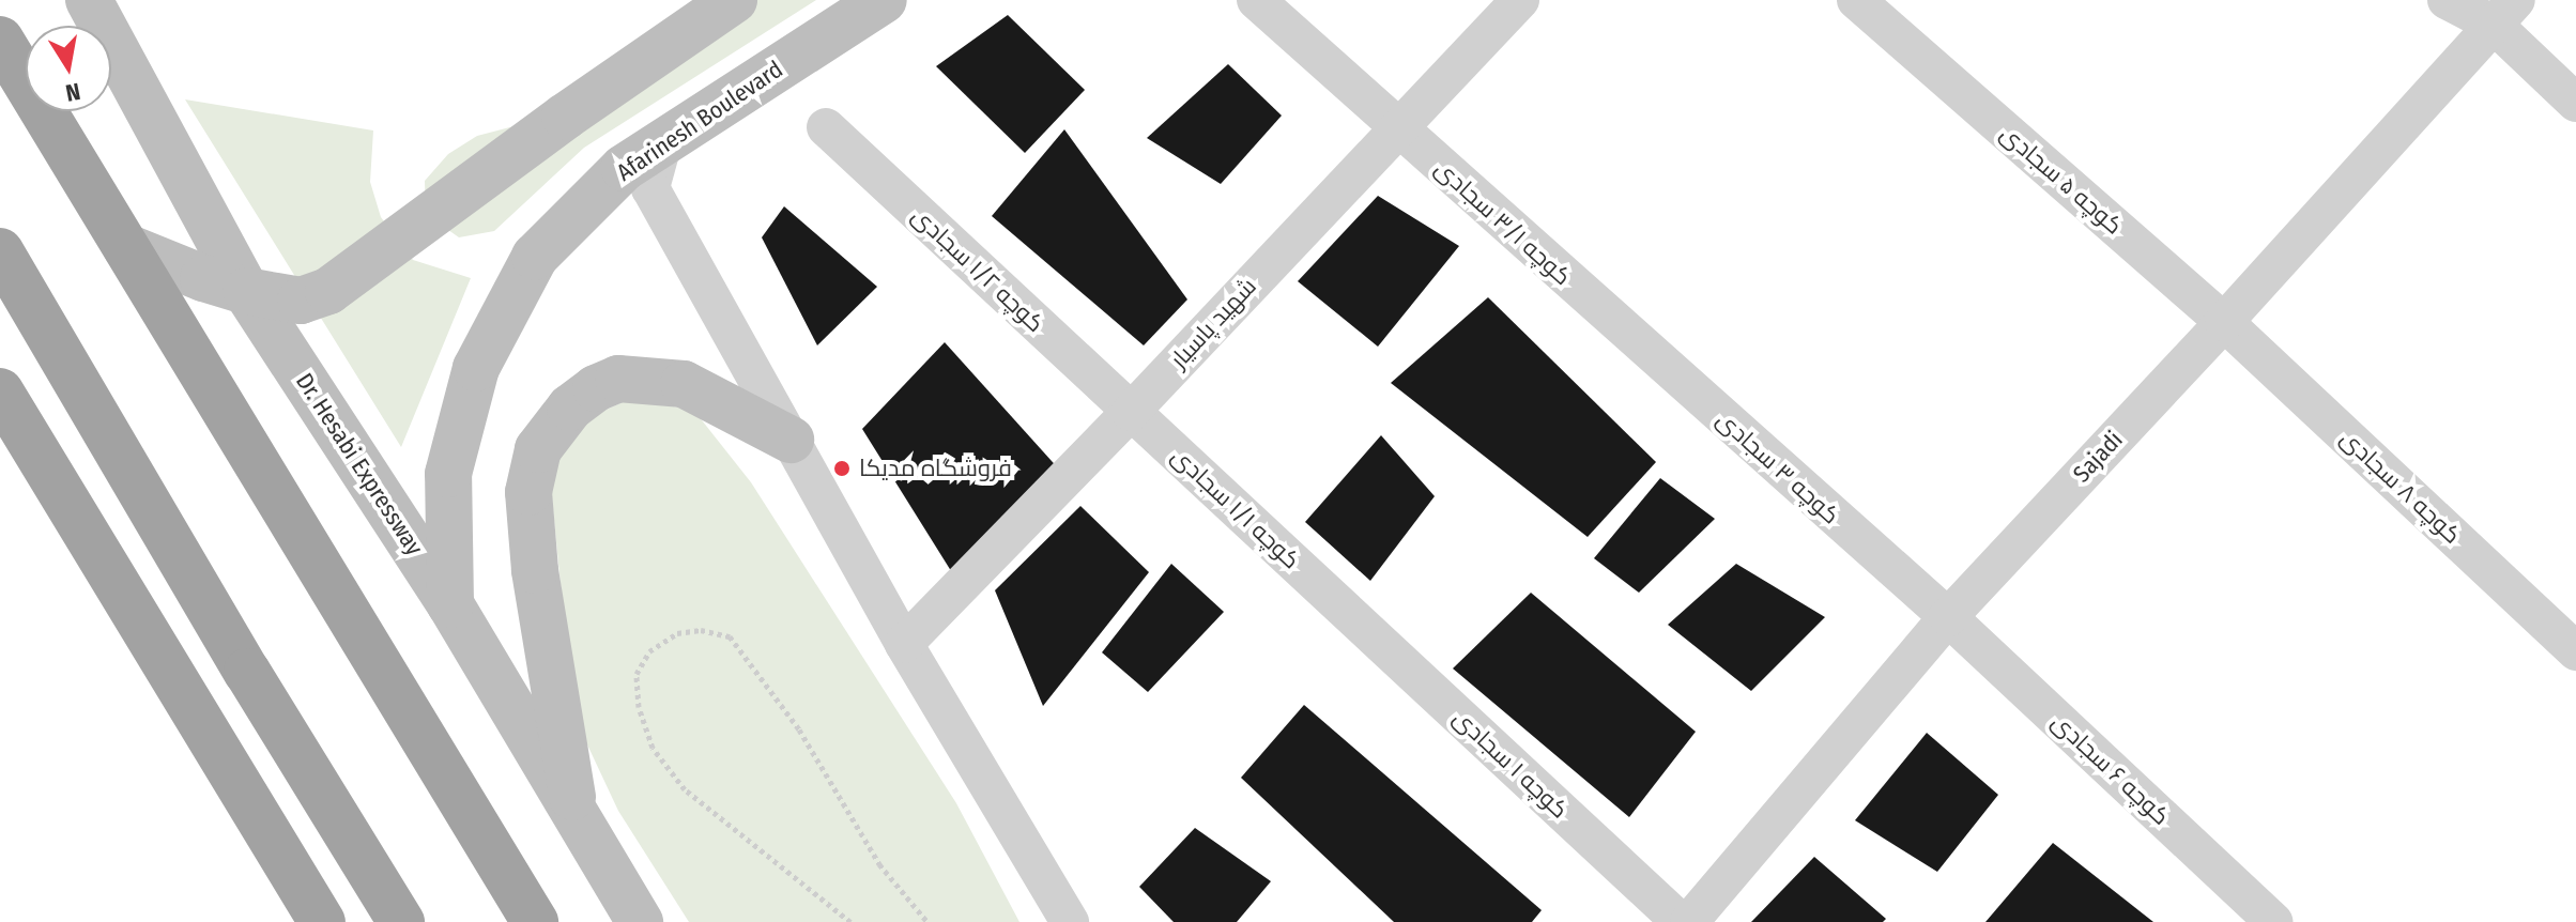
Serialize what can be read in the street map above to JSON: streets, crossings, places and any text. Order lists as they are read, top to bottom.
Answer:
{
  "streets": {
    "main road": ["Afarinesh Boulevard", "Dr. Hesabi Expressway"],
    "street": [
      "کوچه ۵ سجادی",
      "کوچه ۳/۱ سجادی",
      "کوچه ۱/۲ سجادی",
      "شهید پاسیار",
      "Sajadi",
      "کوچه ۳ سجادی",
      "کوچه ۸ سجادی",
      "کوچه ۱/۱ سجادی",
      "کوچه ۱ سجادی",
      "کوچه ۶ سجادی"
    ]
  },
  "crossings": [
    ["Afarinesh Boulevard", "Dr. Hesabi Expressway"],
    ["کوچه ۵ سجادی", "Sajadi"],
    ["کوچه ۵ سجادی", "کوچه ۸ سجادی"],
    ["کوچه ۳/۱ سجادی", "شهید پاسیار"],
    ["کوچه ۳/۱ سجادی", "کوچه ۳ سجادی"],
    ["کوچه ۱/۲ سجادی", "شهید پاسیار"],
    ["کوچه ۱/۲ سجادی", "کوچه ۱/۱ سجادی"],
    ["شهید پاسیار", "کوچه ۱/۱ سجادی"],
    ["Sajadi", "کوچه ۳ سجادی"],
    ["Sajadi", "کوچه ۸ سجادی"],
    ["Sajadi", "کوچه ۶ سجادی"],
    ["کوچه ۳ سجادی", "کوچه ۶ سجادی"],
    ["کوچه ۱/۱ سجادی", "کوچه ۱ سجادی"]
  ],
  "places": ["فروشگاه مدیکا"],
  "north": "bottom"
}
